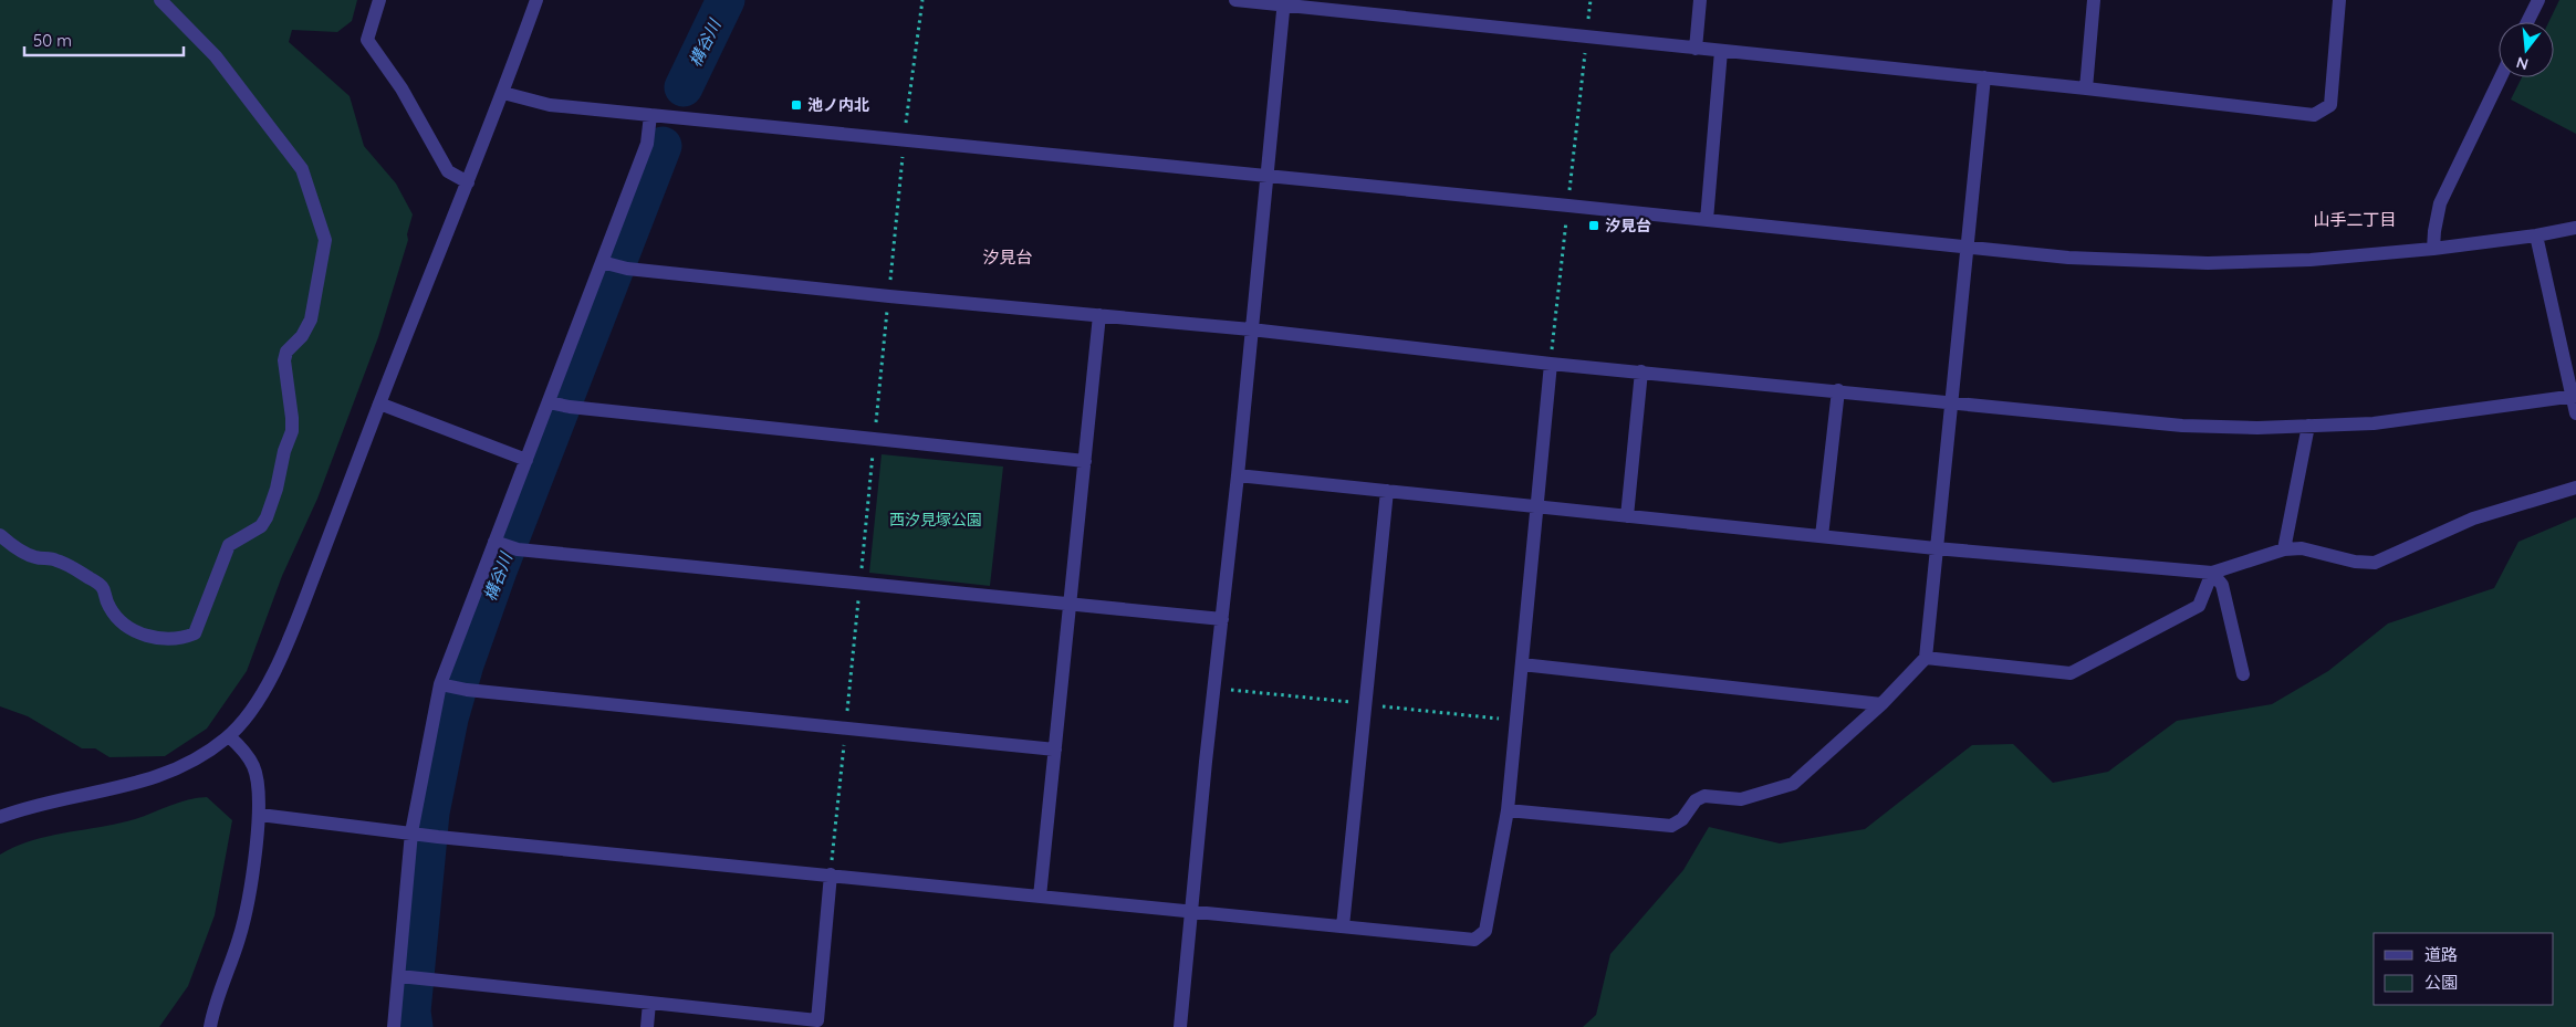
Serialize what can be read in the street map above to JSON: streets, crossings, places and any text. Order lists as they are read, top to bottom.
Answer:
{
  "districts": ["山手二丁目", "汐見台"],
  "water": ["構谷川"],
  "parks": ["西汐見塚公園"],
  "places": {
    "transit": ["池ノ内北", "汐見台"]
  },
  "legend": ["道路", "公園"],
  "scale_bar": "50 m",
  "north": "bottom"
}
